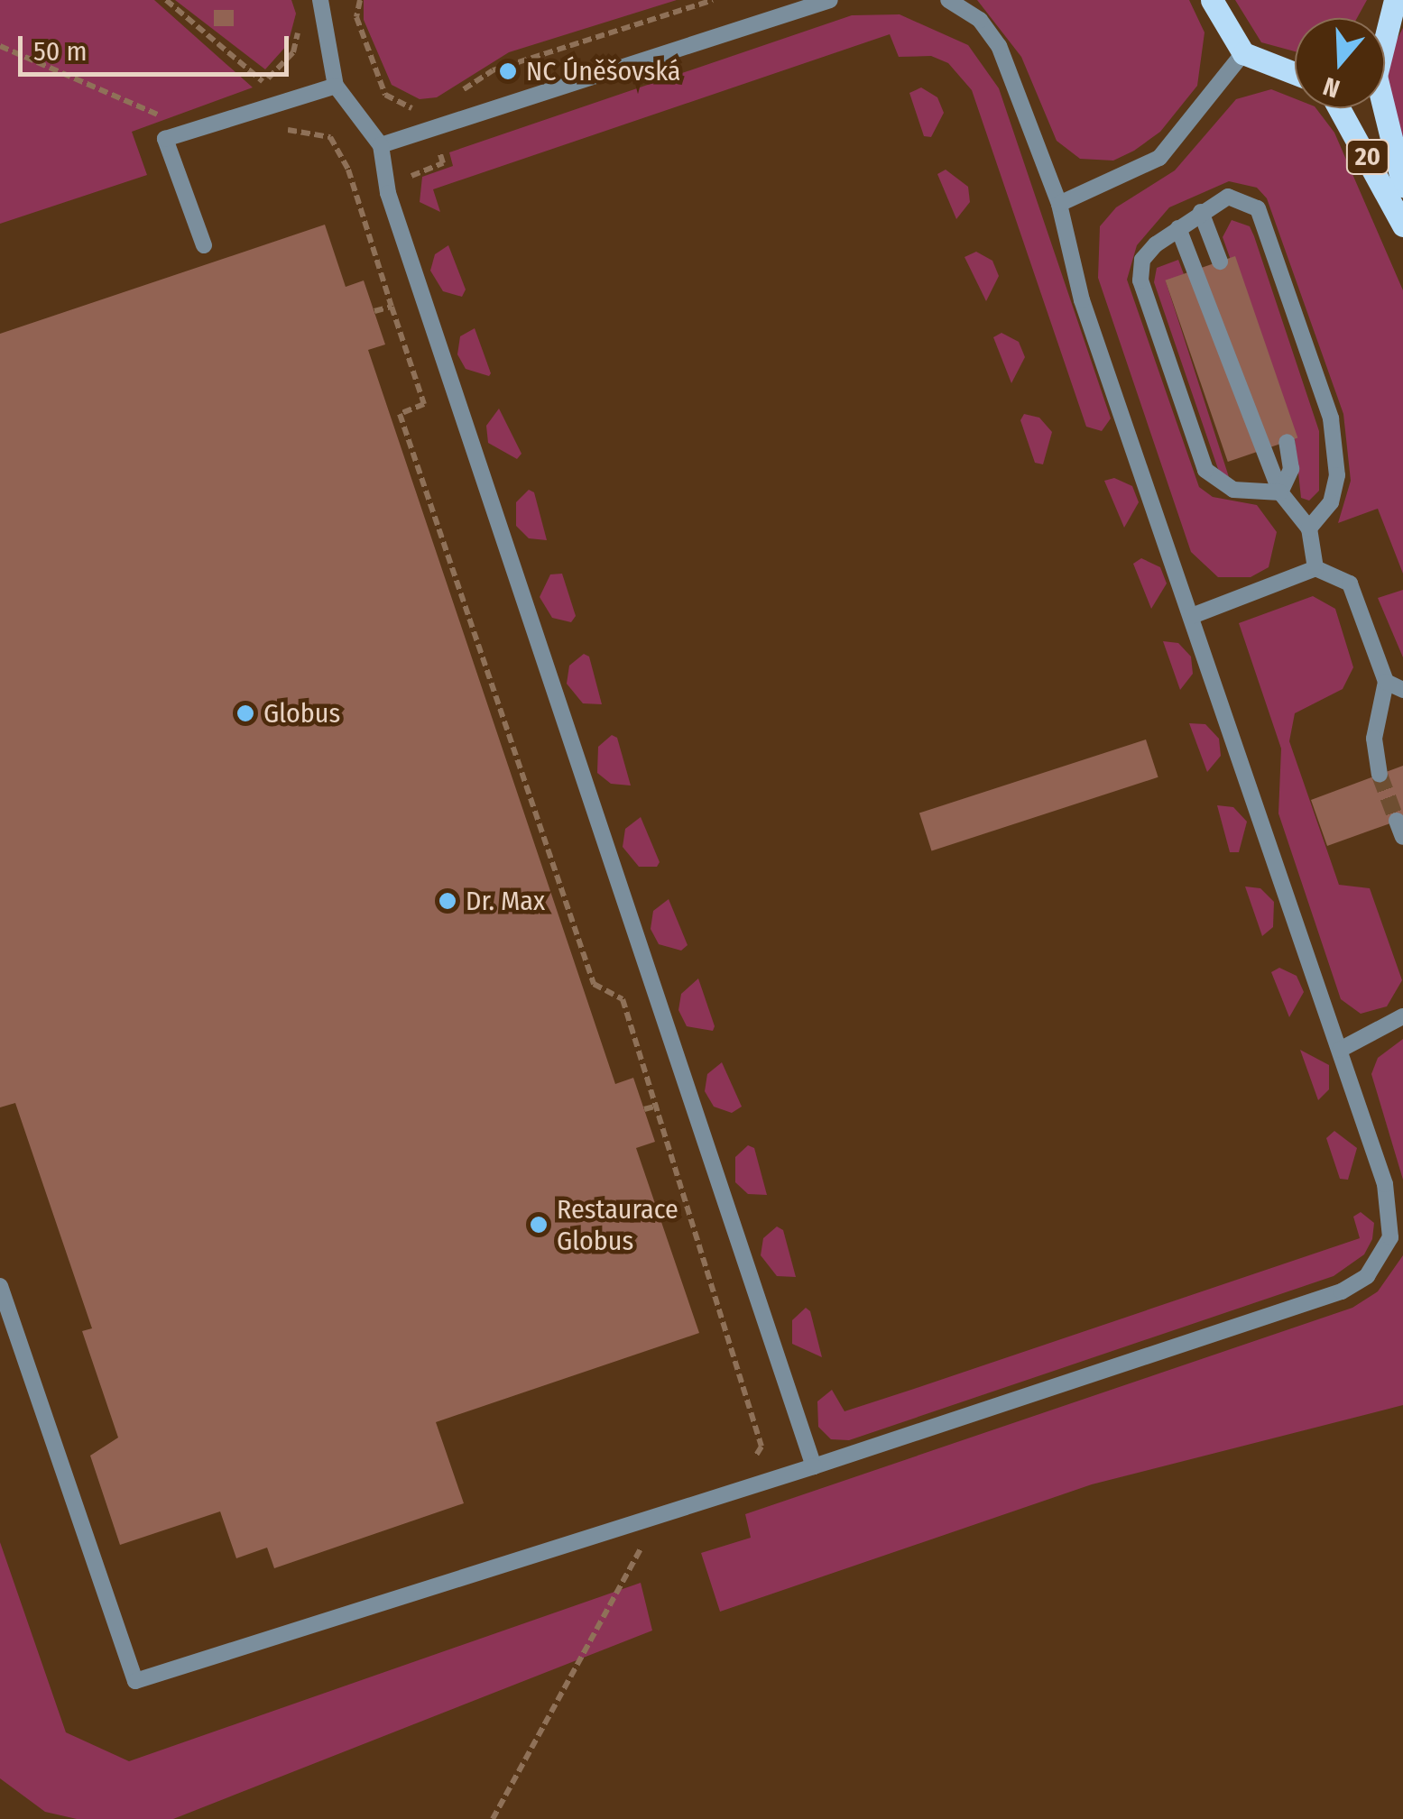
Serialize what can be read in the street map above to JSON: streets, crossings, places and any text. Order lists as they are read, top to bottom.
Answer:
{
  "streets": {
    "main road": ["20"]
  },
  "places": [
    "NC Úněšovská",
    "Globus",
    "Dr. Max",
    "Restaurace Globus"
  ],
  "scale_bar": "50 m",
  "north": "bottom"
}
